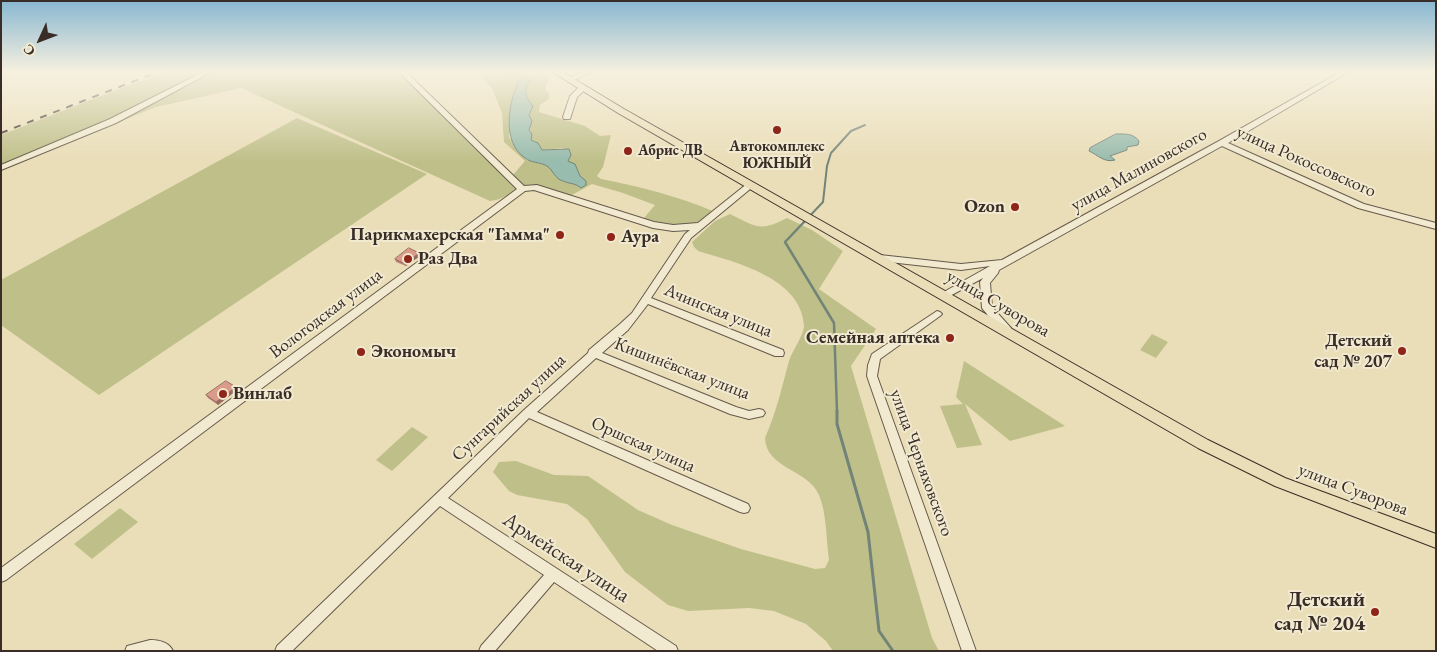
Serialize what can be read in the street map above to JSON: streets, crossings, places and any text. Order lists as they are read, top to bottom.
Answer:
{
  "streets": {
    "main road": ["улица Суворова"],
    "street": [
      "улица Рокоссовского",
      "улица Малиновского",
      "Ачинская улица",
      "Вологодская улица",
      "Кишинёвская улица",
      "Сунгарийская улица",
      "Оршская улица",
      "улица Черняховского",
      "Армейская улица"
    ]
  },
  "crossings": [
    ["улица Рокоссовского", "улица Малиновского"],
    ["улица Малиновского", "улица Суворова"],
    ["улица Суворова", "Сунгарийская улица"],
    ["Ачинская улица", "Сунгарийская улица"],
    ["Кишинёвская улица", "Сунгарийская улица"],
    ["Сунгарийская улица", "Оршская улица"],
    ["Сунгарийская улица", "Армейская улица"]
  ],
  "places": [
    "Автокомплекс ЮЖНЫЙ",
    "Абрис ДВ",
    "Ozon",
    "Парикмахерская \"Гамма\"",
    "Аура",
    "Раз Два",
    "Семейная аптека",
    "Детский сад № 207",
    "Экономыч",
    "Винлаб",
    "Детский сад № 204"
  ],
  "north": "bottom left"
}
